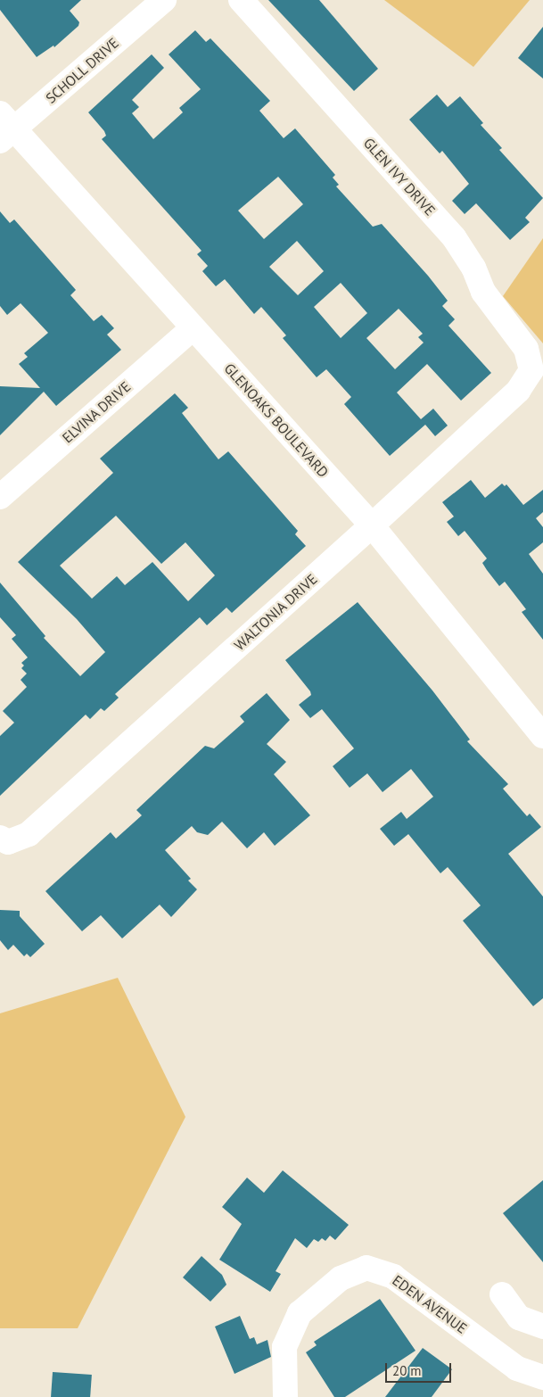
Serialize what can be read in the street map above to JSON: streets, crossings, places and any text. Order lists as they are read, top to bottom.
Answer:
{
  "streets": {
    "street": [
      "SCHOLL DRIVE",
      "GLEN IVY DRIVE",
      "ELVINA DRIVE",
      "GLENOAKS BOULEVARD",
      "WALTONIA DRIVE",
      "EDEN AVENUE"
    ]
  },
  "crossings": [
    ["SCHOLL DRIVE", "GLENOAKS BOULEVARD"],
    ["GLEN IVY DRIVE", "WALTONIA DRIVE"],
    ["ELVINA DRIVE", "GLENOAKS BOULEVARD"],
    ["GLENOAKS BOULEVARD", "WALTONIA DRIVE"]
  ],
  "scale_bar": "20 m"
}
